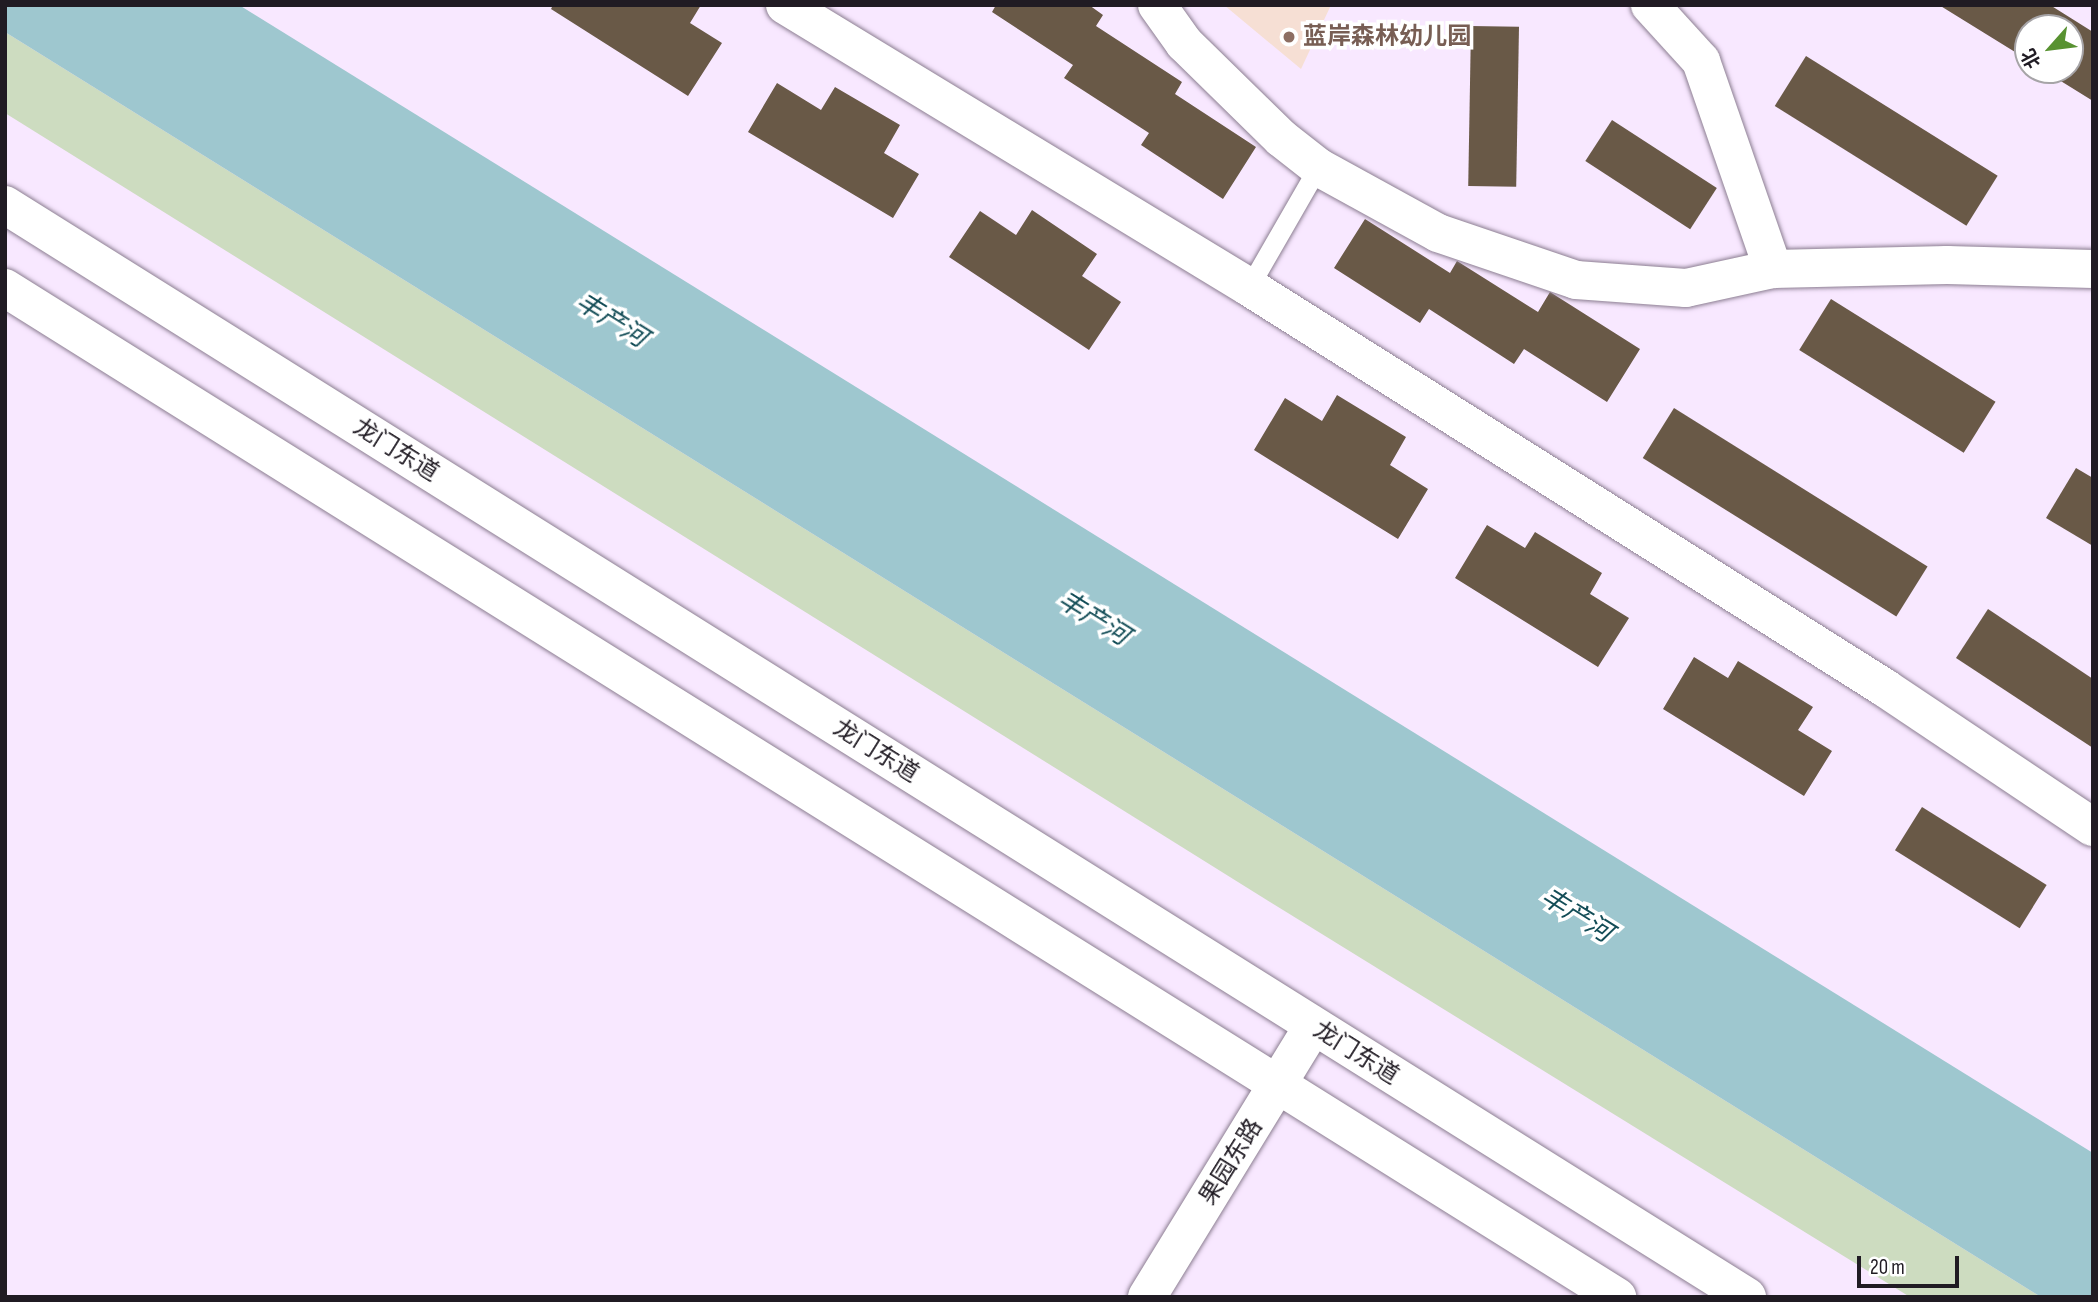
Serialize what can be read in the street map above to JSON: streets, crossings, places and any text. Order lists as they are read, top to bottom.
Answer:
{
  "streets": {
    "main road": ["龙门东道", "果园东路"]
  },
  "crossings": [
    ["龙门东道", "果园东路"]
  ],
  "water": ["丰产河"],
  "places": ["蓝岸森林幼儿园"],
  "scale_bar": "20 m",
  "north": "bottom left"
}
